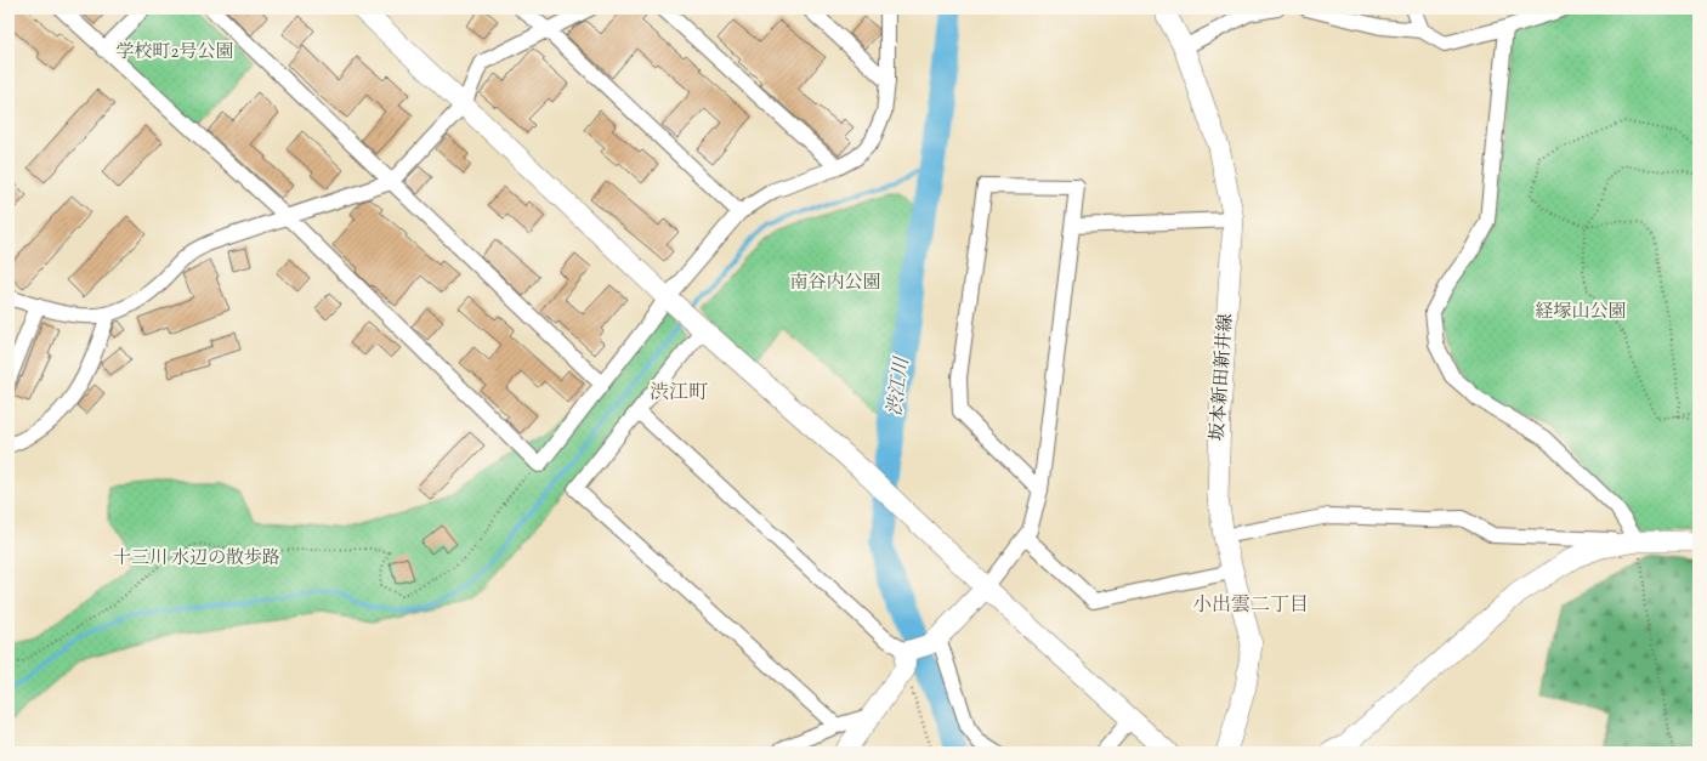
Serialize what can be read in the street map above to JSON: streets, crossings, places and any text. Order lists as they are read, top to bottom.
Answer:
{
  "streets": {
    "street": ["坂本新田新井線"]
  },
  "districts": ["渋江町", "小出雲二丁目"],
  "water": ["渋江川"],
  "parks": [
    "学校町2号公園",
    "南谷内公園",
    "経塚山公園",
    "十三川 水辺の散歩路"
  ]
}
